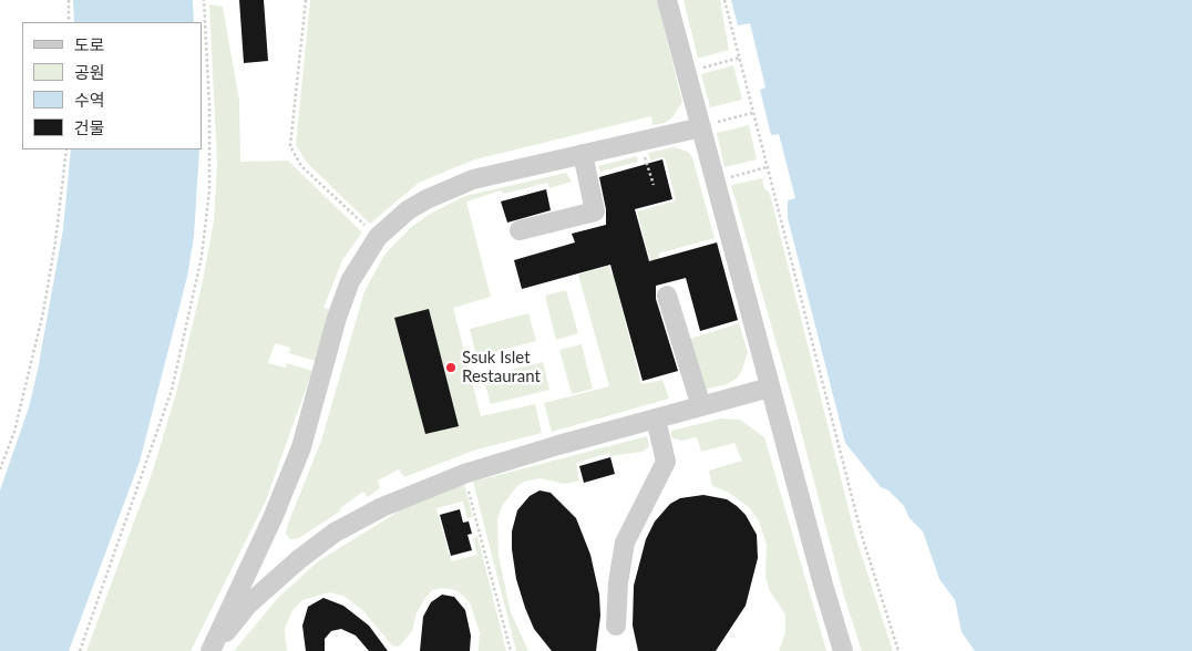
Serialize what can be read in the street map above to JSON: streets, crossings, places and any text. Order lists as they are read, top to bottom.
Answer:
{
  "places": ["Ssuk Islet Restaurant"],
  "legend": [
    "도로",
    "공원",
    "수역",
    "건물"
  ]
}
